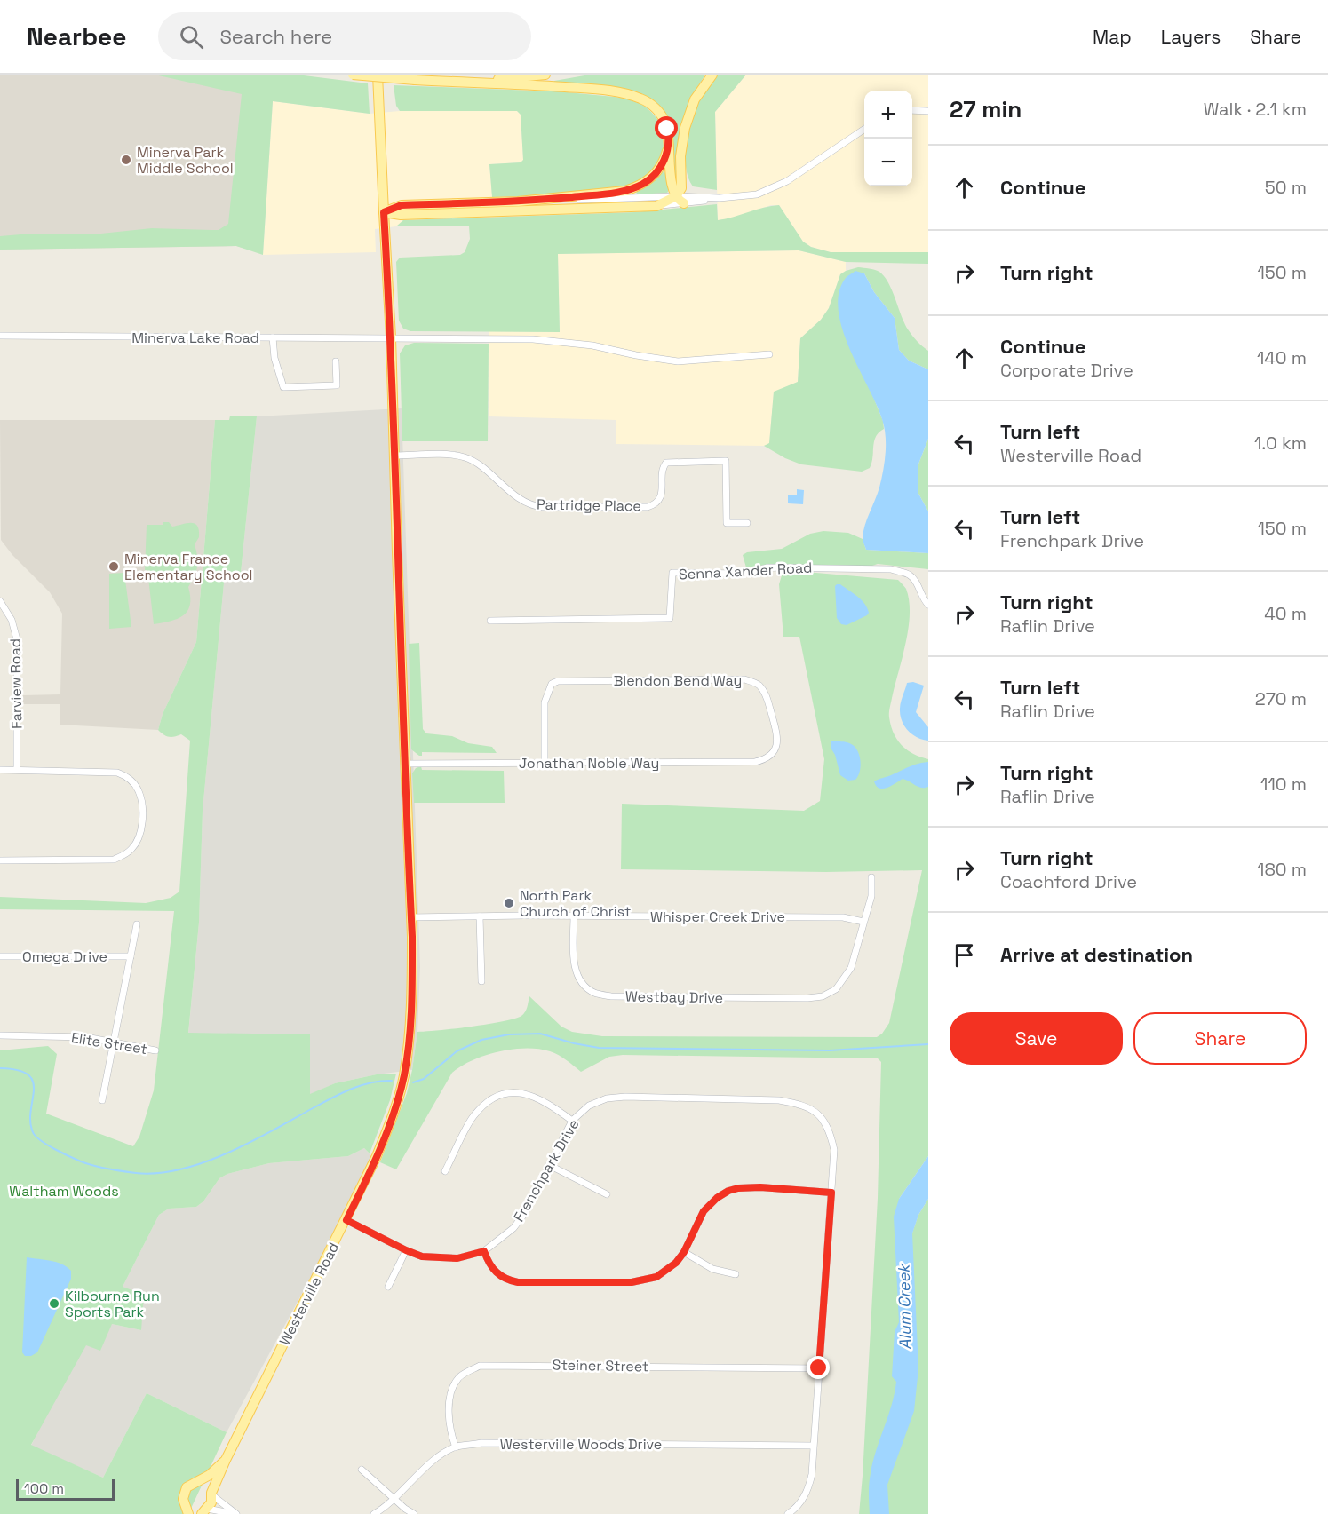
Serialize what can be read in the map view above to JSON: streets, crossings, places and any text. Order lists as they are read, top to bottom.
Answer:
{
  "streets": {
    "main road": ["Westerville Road"],
    "street": [
      "Minerva Lake Road",
      "Partridge Place",
      "Senna Xander Road",
      "Blendon Bend Way",
      "Farview Road",
      "Jonathan Noble Way",
      "Whisper Creek Drive",
      "Omega Drive",
      "Westbay Drive",
      "Elite Street",
      "Frenchpark Drive",
      "Steiner Street",
      "Westerville Woods Drive"
    ]
  },
  "crossings": [
    ["Minerva Lake Road", "Westerville Road"],
    ["Partridge Place", "Westerville Road"],
    ["Blendon Bend Way", "Jonathan Noble Way"],
    ["Jonathan Noble Way", "Westerville Road"],
    ["Whisper Creek Drive", "Westbay Drive"],
    ["Whisper Creek Drive", "Westerville Road"],
    ["Frenchpark Drive", "Westerville Road"],
    ["Steiner Street", "Westerville Woods Drive"]
  ],
  "water": ["Alum Creek"],
  "parks": ["Waltham Woods"],
  "places": [
    "Minerva Park Middle School",
    "Minerva France Elementary School",
    "North Park Church of Christ",
    "Kilbourne Run Sports Park"
  ],
  "scale_bar": "100 m",
  "page": {
    "header": "Nearbee",
    "search": "Search here",
    "nav": ["Map", "Layers", "Share"],
    "heading": ["27 min", "Walk · 2.1 km"],
    "map_buttons": ["+", "−"],
    "list": [
      ["Continue", "50 m"],
      ["Turn right", "150 m"],
      ["Continue", "Corporate Drive", "140 m"],
      ["Turn left", "Westerville Road", "1.0 km"],
      ["Turn left", "Frenchpark Drive", "150 m"],
      ["Turn right", "Raflin Drive", "40 m"],
      ["Turn left", "Raflin Drive", "270 m"],
      ["Turn right", "Raflin Drive", "110 m"],
      ["Turn right", "Coachford Drive", "180 m"],
      "Arrive at destination"
    ],
    "buttons": ["Save", "Share"],
    "scale": "100 m"
  }
}
